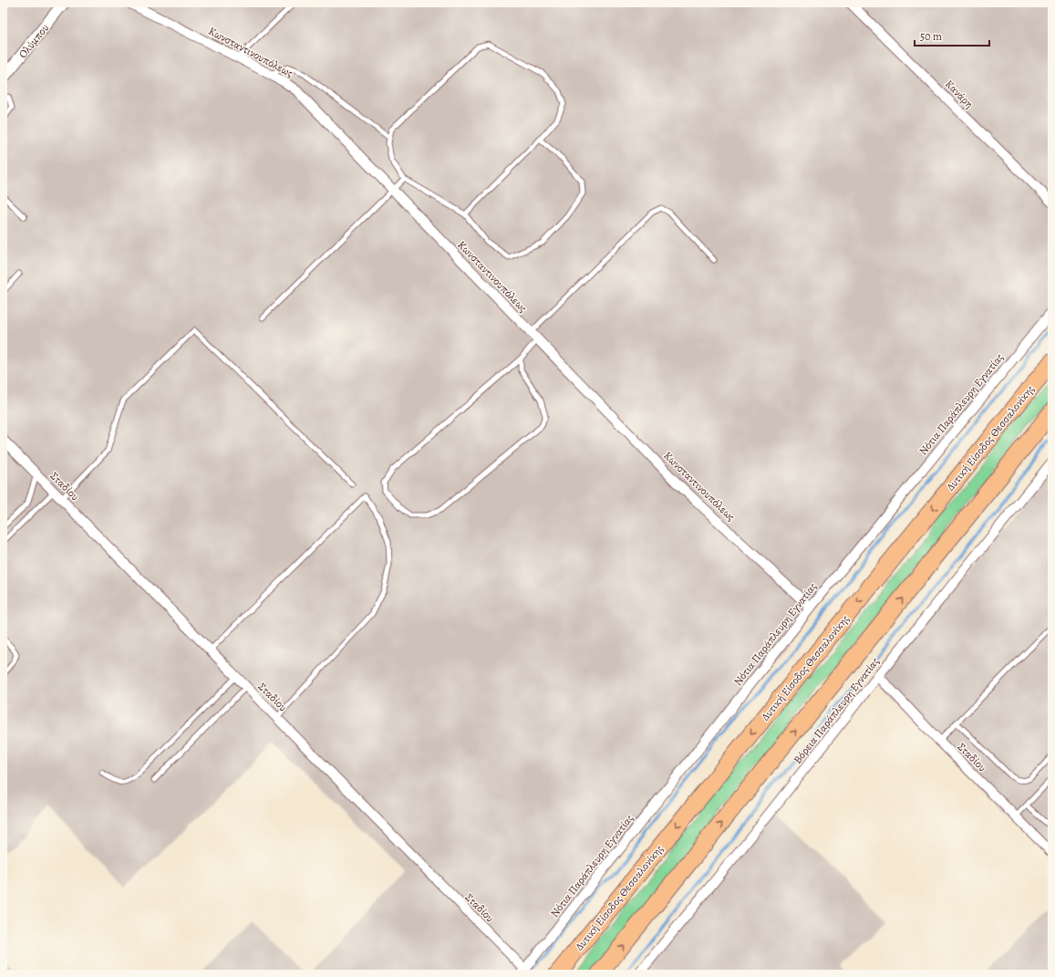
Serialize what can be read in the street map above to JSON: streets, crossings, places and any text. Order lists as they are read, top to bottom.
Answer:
{
  "streets": {
    "highway": ["Δυτική Είσοδος Θεσσαλονίκης"],
    "street": [
      "Ολύμπου",
      "Κωνσταντινουπόλεως",
      "Κανάρη",
      "Νότια Παράπλευρη Εγνατίας",
      "Σταδίου",
      "Βόρεια Παράπλευρη Εγνατίας"
    ]
  },
  "crossings": [
    ["Κωνσταντινουπόλεως", "Νότια Παράπλευρη Εγνατίας"],
    ["Νότια Παράπλευρη Εγνατίας", "Σταδίου"],
    ["Σταδίου", "Βόρεια Παράπλευρη Εγνατίας"]
  ],
  "scale_bar": "50 m"
}
